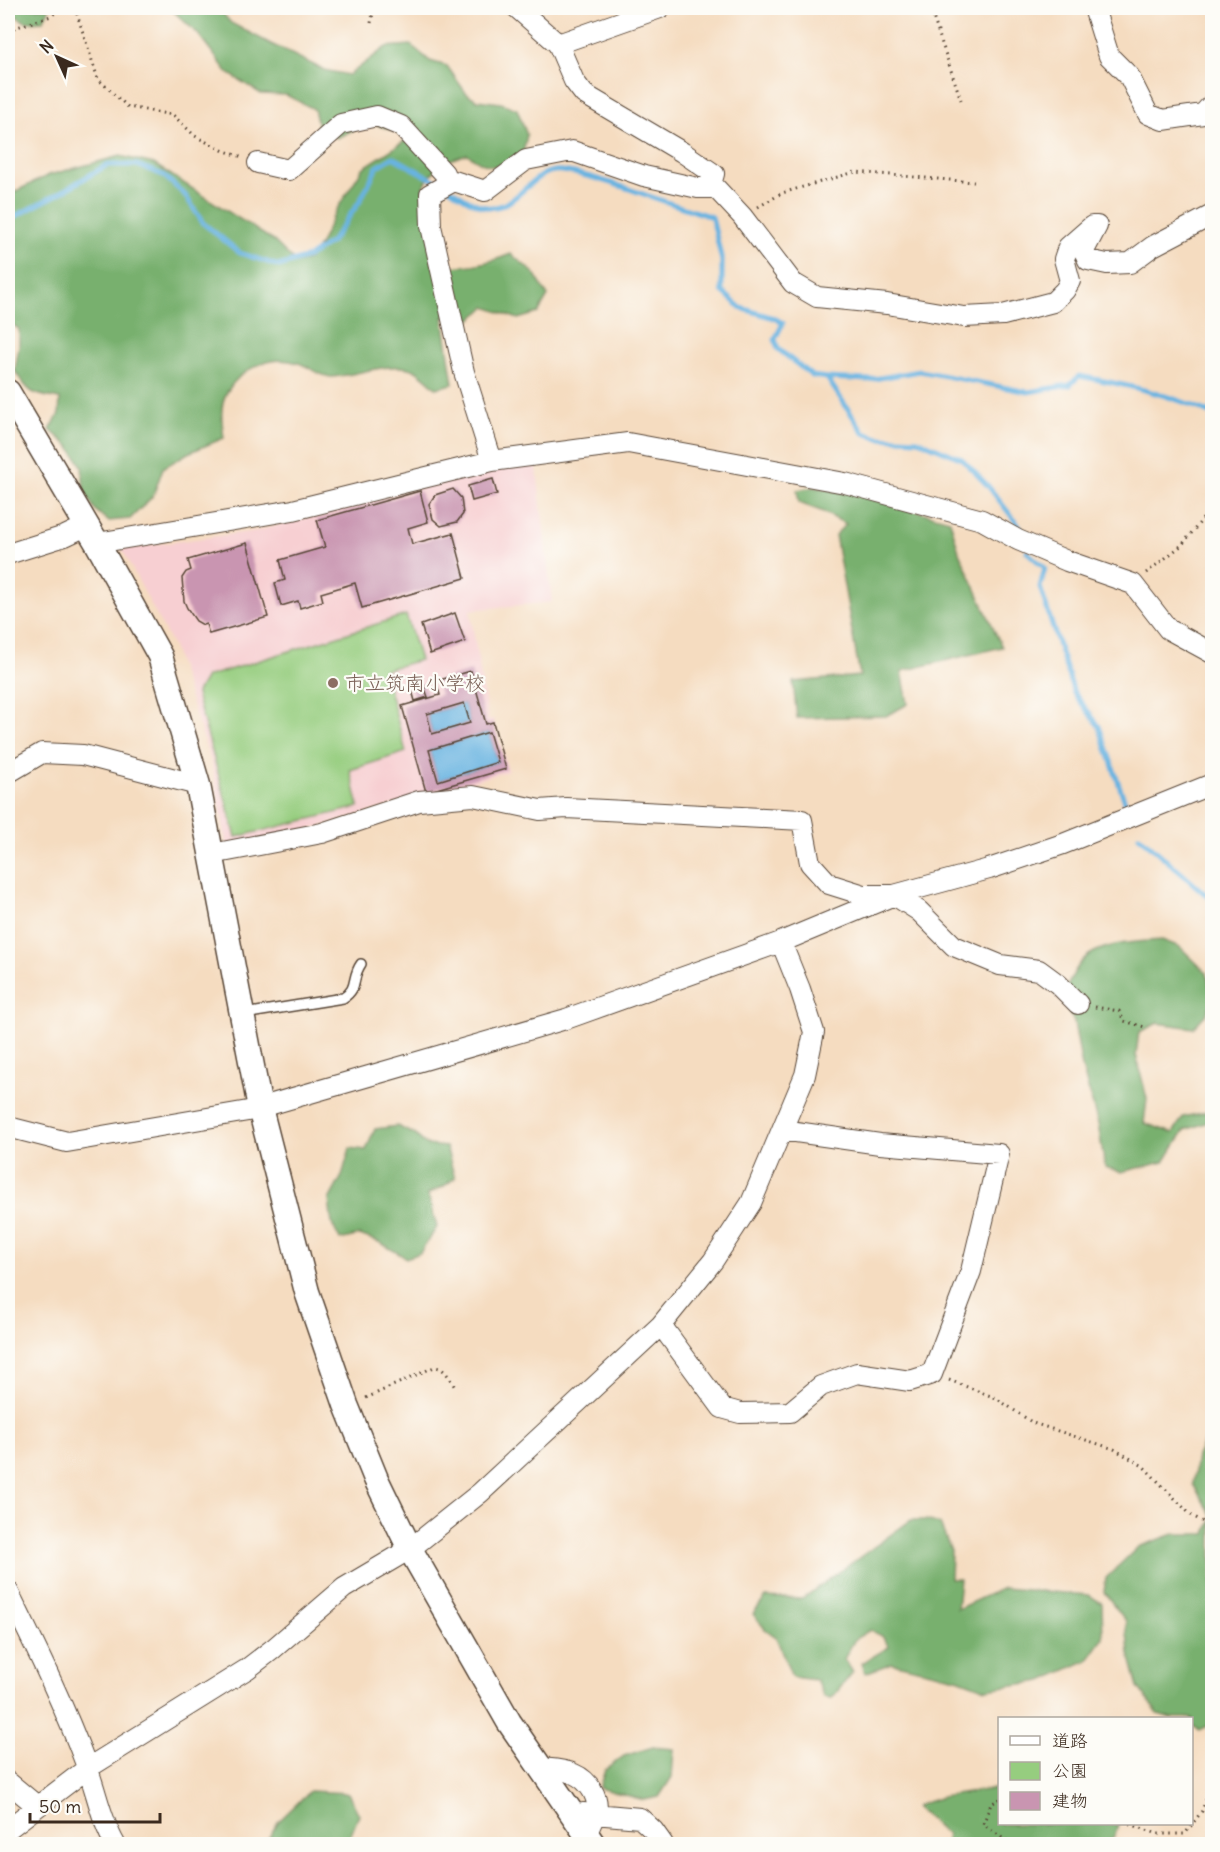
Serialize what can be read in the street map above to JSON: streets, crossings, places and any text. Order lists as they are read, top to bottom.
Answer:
{
  "places": ["市立筑南小学校"],
  "legend": ["道路", "公園", "建物"],
  "scale_bar": "50 m",
  "north": "top left"
}
